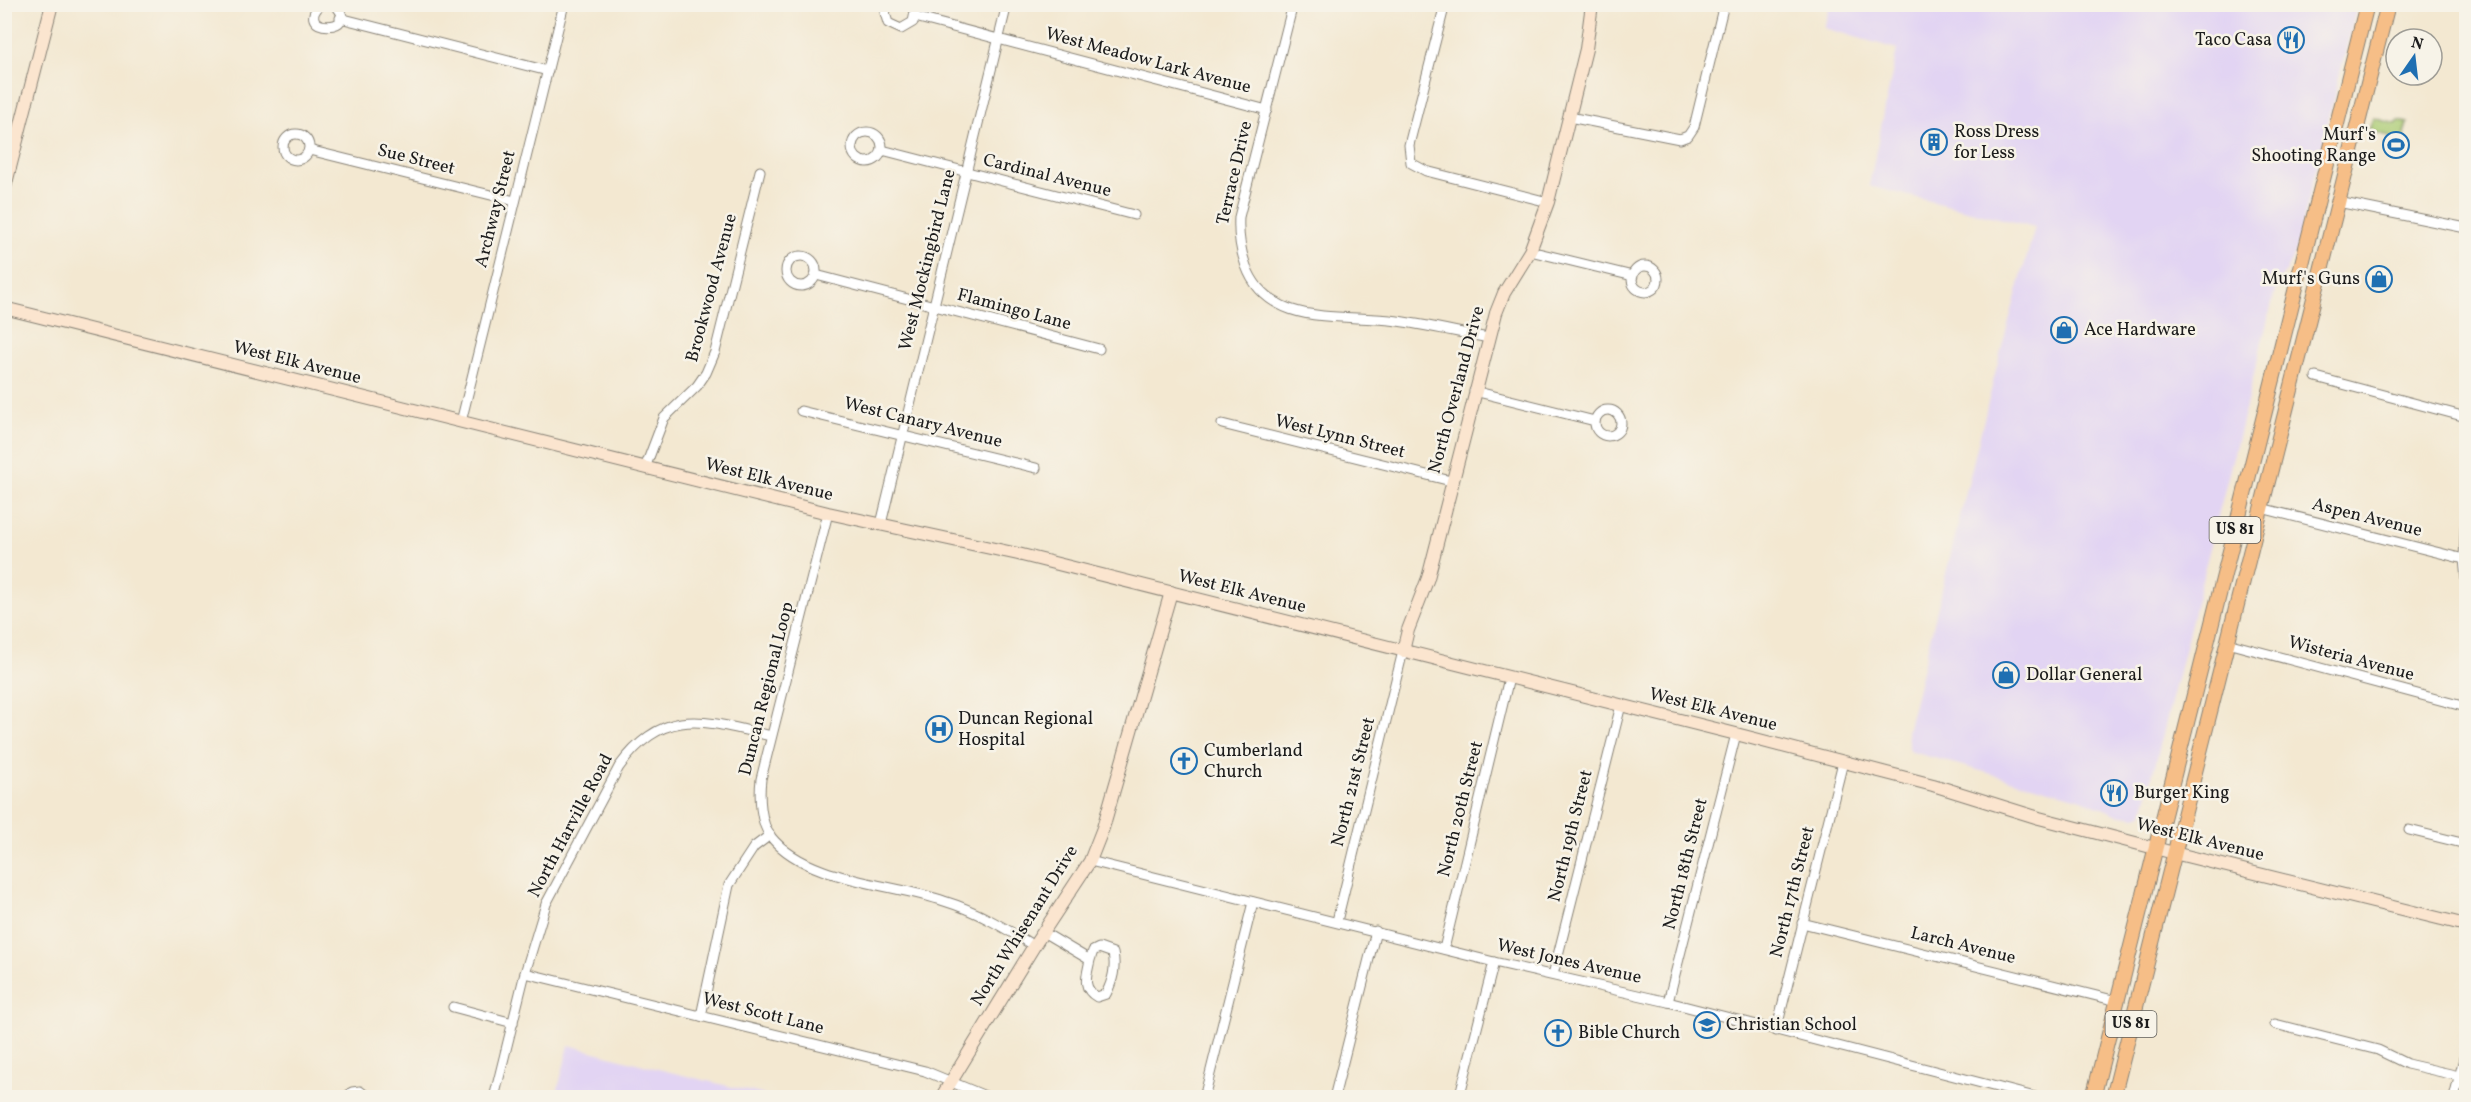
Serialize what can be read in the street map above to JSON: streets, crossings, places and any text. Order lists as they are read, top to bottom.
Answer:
{
  "streets": {
    "main road": [
      "West Elk Avenue",
      "North Overland Drive",
      "US 81",
      "North Whisenant Drive"
    ],
    "street": [
      "West Meadow Lark Avenue",
      "Sue Street",
      "Terrace Drive",
      "Cardinal Avenue",
      "Archway Street",
      "West Mockingbird Lane",
      "Brookwood Avenue",
      "Flamingo Lane",
      "West Canary Avenue",
      "West Lynn Street",
      "Aspen Avenue",
      "Wisteria Avenue",
      "Duncan Regional Loop",
      "North 21st Street",
      "North 20th Street",
      "North Harville Road",
      "North 19th Street",
      "North 18th Street",
      "North 17th Street",
      "Larch Avenue",
      "West Jones Avenue",
      "West Scott Lane"
    ]
  },
  "crossings": [
    ["West Meadow Lark Avenue", "Terrace Drive"],
    ["West Meadow Lark Avenue", "West Mockingbird Lane"],
    ["Sue Street", "Archway Street"],
    ["Terrace Drive", "North Overland Drive"],
    ["Cardinal Avenue", "West Mockingbird Lane"],
    ["Archway Street", "West Elk Avenue"],
    ["West Mockingbird Lane", "Flamingo Lane"],
    ["West Mockingbird Lane", "West Elk Avenue"],
    ["West Mockingbird Lane", "West Canary Avenue"],
    ["Brookwood Avenue", "West Elk Avenue"],
    ["West Elk Avenue", "North Overland Drive"],
    ["West Elk Avenue", "US 81"],
    ["West Elk Avenue", "Duncan Regional Loop"],
    ["West Elk Avenue", "North 21st Street"],
    ["West Elk Avenue", "North 20th Street"],
    ["West Elk Avenue", "North 19th Street"],
    ["West Elk Avenue", "North 18th Street"],
    ["West Elk Avenue", "North 17th Street"],
    ["West Elk Avenue", "North Whisenant Drive"],
    ["North Overland Drive", "West Lynn Street"],
    ["North Overland Drive", "North 21st Street"],
    ["Aspen Avenue", "US 81"],
    ["US 81", "Wisteria Avenue"],
    ["US 81", "Larch Avenue"],
    ["Duncan Regional Loop", "North Harville Road"],
    ["North 21st Street", "West Jones Avenue"],
    ["North 20th Street", "West Jones Avenue"],
    ["North Harville Road", "West Scott Lane"],
    ["North 19th Street", "West Jones Avenue"],
    ["North 18th Street", "West Jones Avenue"],
    ["North 17th Street", "Larch Avenue"],
    ["North 17th Street", "West Jones Avenue"],
    ["North Whisenant Drive", "West Jones Avenue"],
    ["North Whisenant Drive", "West Scott Lane"]
  ],
  "places": {
    "restaurant": ["Taco Casa", "Burger King"],
    "building": ["Ross Dress for Less"],
    "sports": ["Murf's Shooting Range"],
    "shop": ["Murf's Guns", "Ace Hardware", "Dollar General"],
    "hospital": ["Duncan Regional Hospital"],
    "church": ["Cumberland Church", "Bible Church"],
    "school or university": ["Christian School"]
  },
  "north": "top"
}
